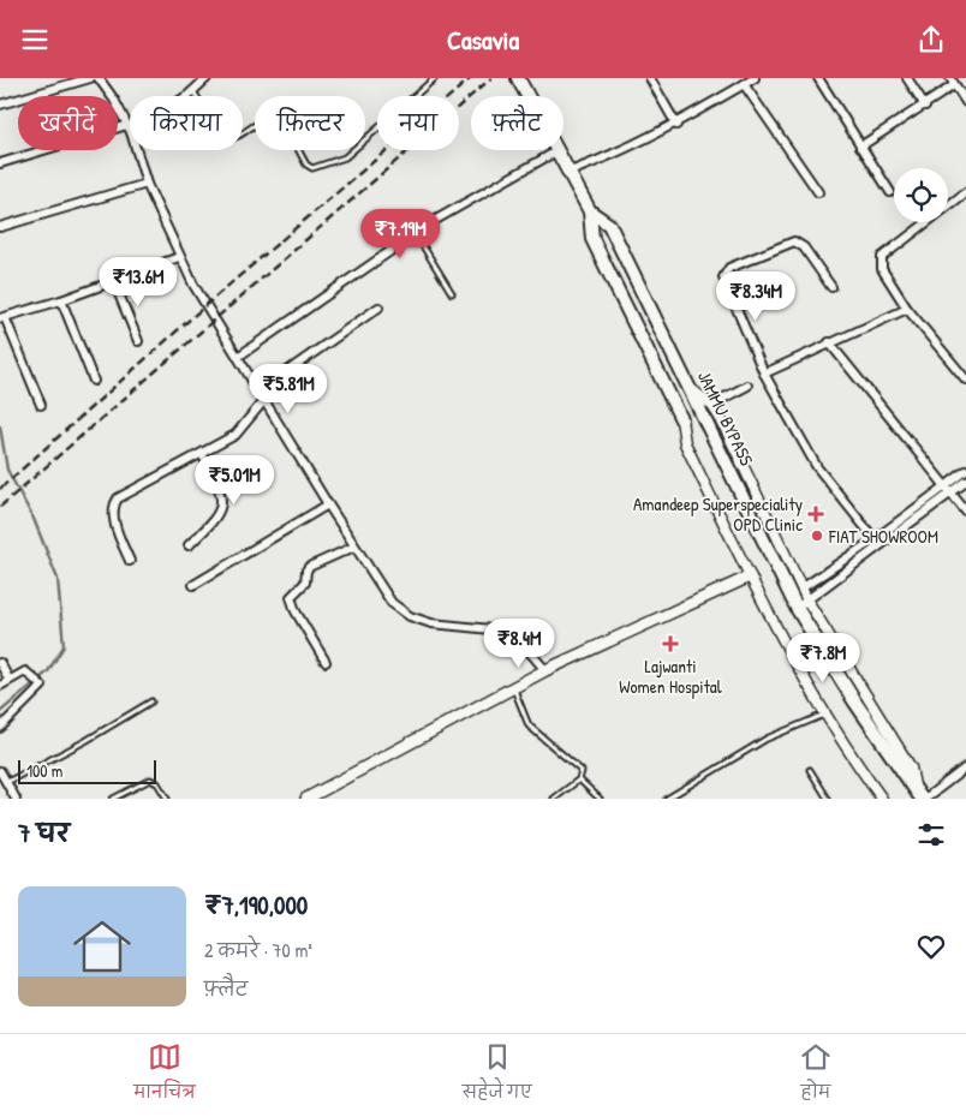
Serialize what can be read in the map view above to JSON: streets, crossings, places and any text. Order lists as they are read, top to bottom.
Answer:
{
  "streets": {
    "highway": ["JAMMU BYPASS"]
  },
  "places": {
    "health": ["Amandeep Superspeciality OPD Clinic", "Lajwanti Women Hospital"],
    "other": ["FIAT SHOWROOM"]
  },
  "scale_bar": "100 m",
  "page": {
    "header": "Casavia",
    "chip": [
      "खरीदें",
      "किराया",
      "फ़िल्टर",
      "नया",
      "फ़्लैट"
    ],
    "price": [
      "₹7.19M",
      "₹13.6M",
      "₹8.34M",
      "₹5.81M",
      "₹5.01M",
      "₹8.4M",
      "₹7.8M"
    ],
    "scale": "100 m",
    "heading": "7 घर",
    "list": [
      {
        "name": "₹7,190,000",
        "note": "2 कमरे · 70 m² · फ़्लैट"
      }
    ],
    "tabs": ["मानचित्र", "सहेजे गए", "होम"]
  }
}
